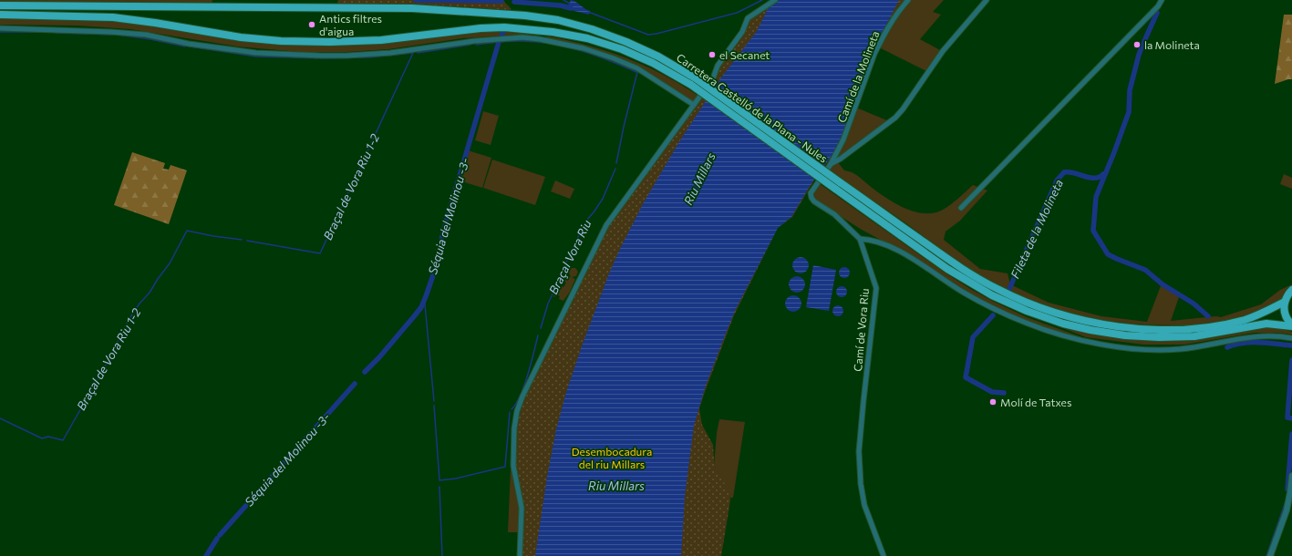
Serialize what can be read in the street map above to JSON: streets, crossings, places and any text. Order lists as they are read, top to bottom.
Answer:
{
  "streets": {
    "main road": ["Carretera Castelló de la Plana - Nules"],
    "street": ["Camí de la Molineta", "Camí de Vora Riu"]
  },
  "crossings": [
    ["Camí de la Molineta", "Camí de Vora Riu"]
  ],
  "water": [
    "Riu Millars",
    "Braçal de Vora Riu 1-2",
    "Séquia del Molinou -3-",
    "Fileta de la Molineta",
    "Braçal Vora Riu"
  ],
  "parks": ["Desembocadura del riu Millars"],
  "places": [
    "Antics filtres d'aigua",
    "la Molineta",
    "el Secanet",
    "Molí de Tatxes"
  ]
}
